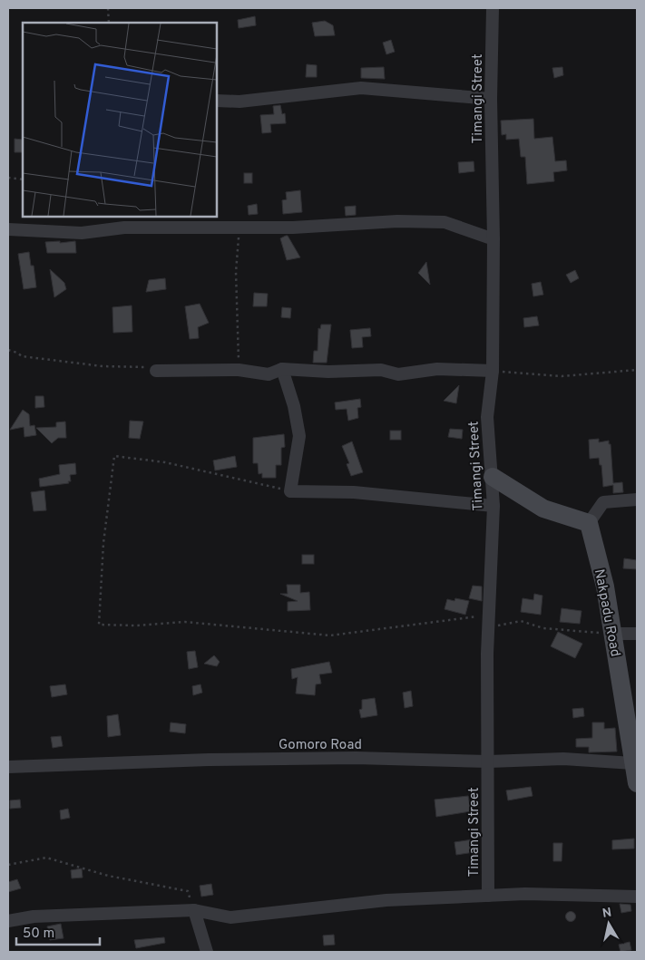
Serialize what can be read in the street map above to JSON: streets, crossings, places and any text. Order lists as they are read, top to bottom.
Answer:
{
  "streets": {
    "street": ["Timangi Street", "Nakpadu Road", "Gomoro Road"]
  },
  "crossings": [
    ["Timangi Street", "Gomoro Road"],
    ["Nakpadu Road", "Gomoro Road"]
  ],
  "scale_bar": "50 m",
  "north": "top"
}
